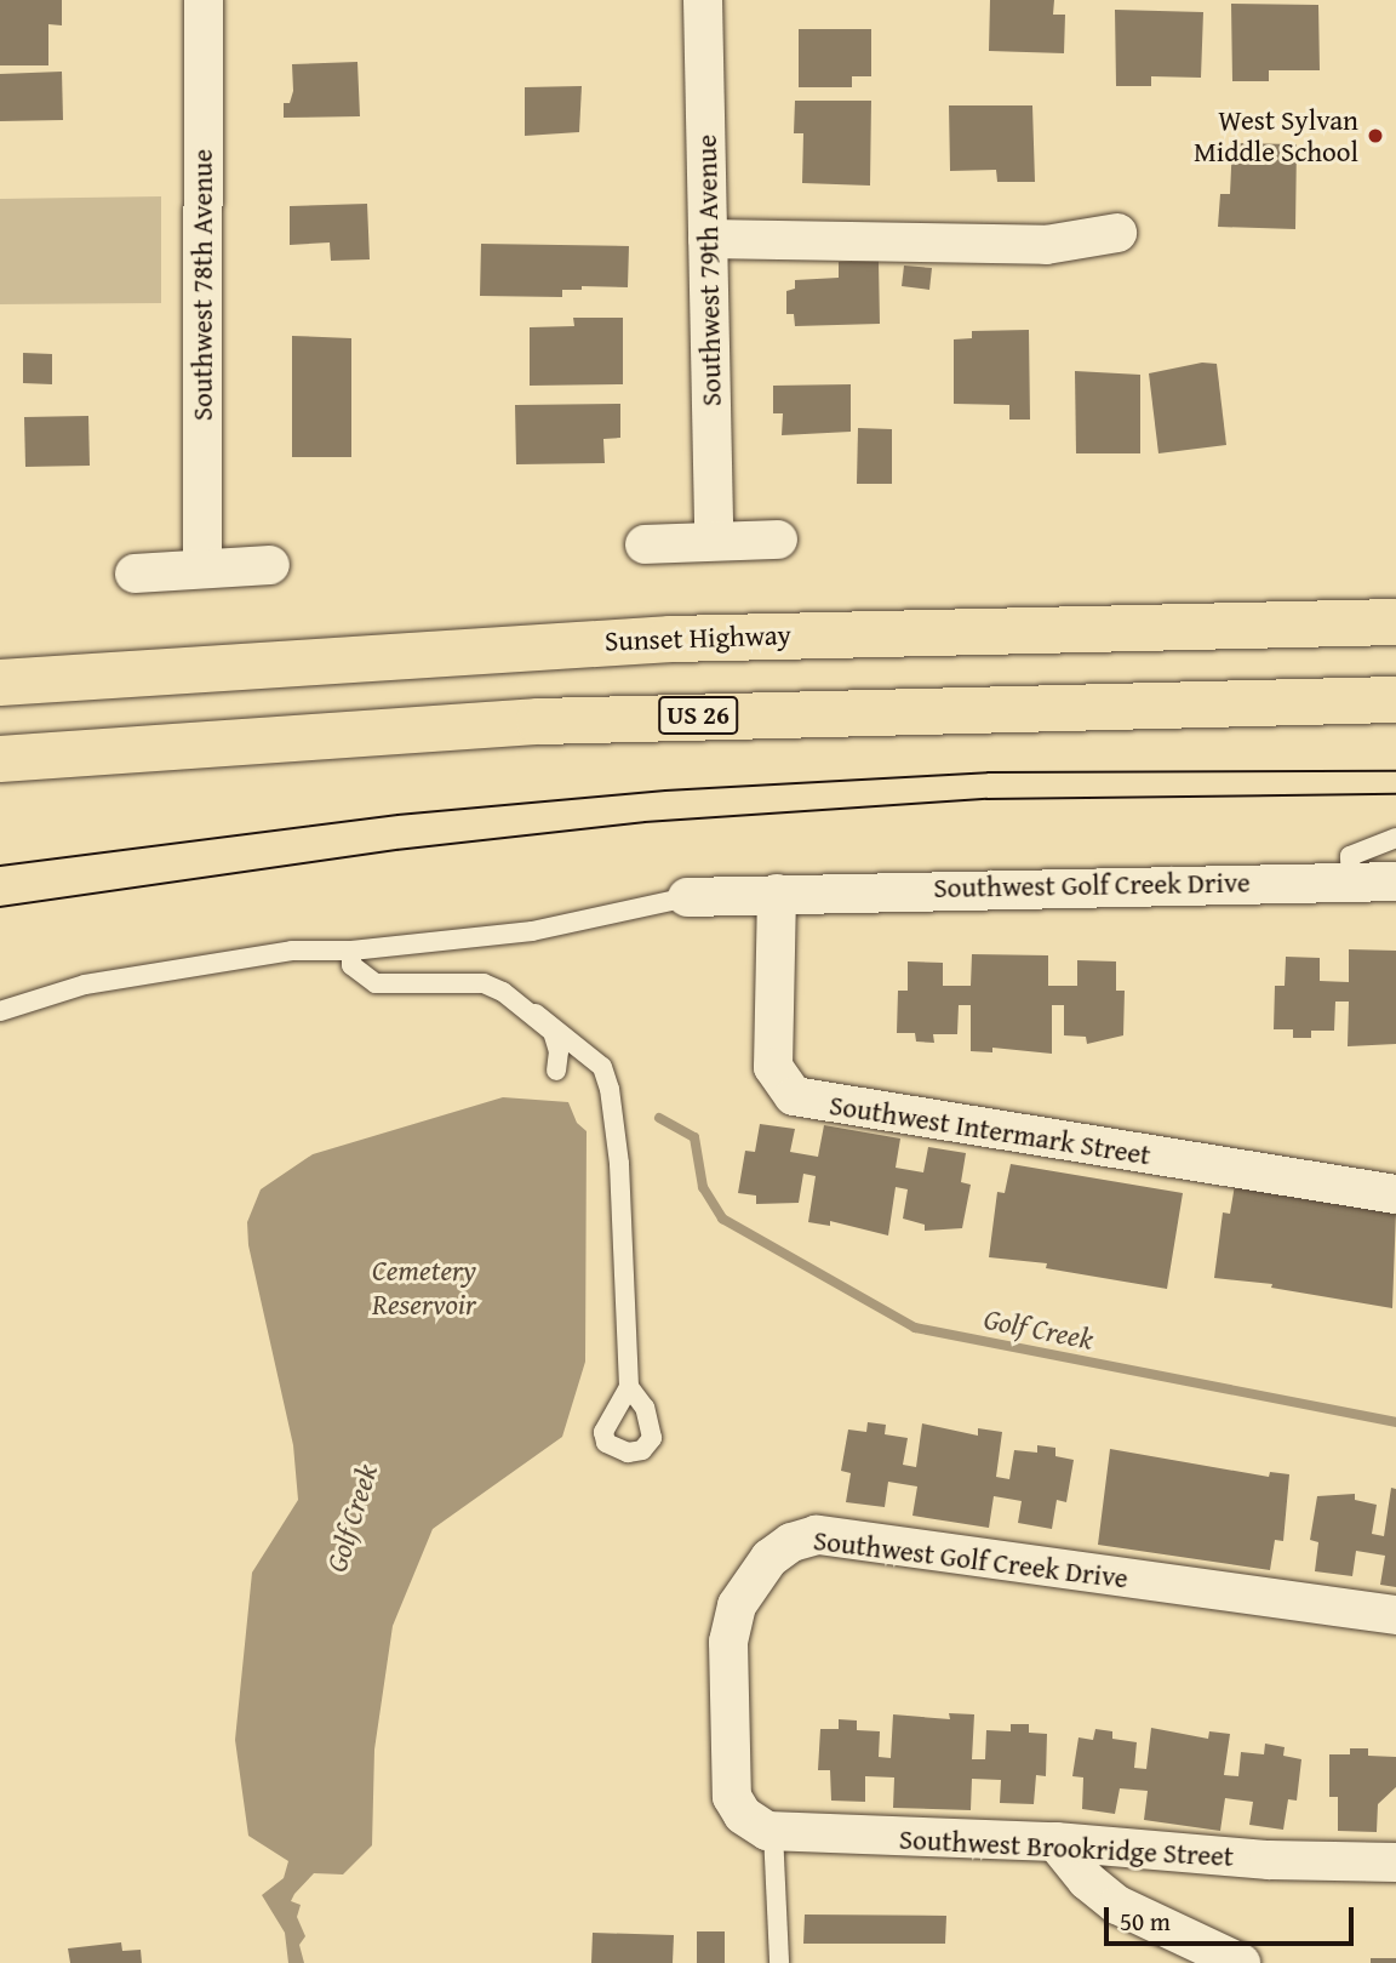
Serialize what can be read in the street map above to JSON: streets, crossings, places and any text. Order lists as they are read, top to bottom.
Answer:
{
  "streets": {
    "highway": ["Sunset Highway", "US 26"],
    "street": [
      "Southwest 79th Avenue",
      "Southwest 78th Avenue",
      "Southwest Golf Creek Drive",
      "Southwest Intermark Street",
      "Southwest Brookridge Street"
    ]
  },
  "crossings": [
    ["Southwest Golf Creek Drive", "Southwest Intermark Street"],
    ["Southwest Golf Creek Drive", "Southwest Brookridge Street"]
  ],
  "water": ["Cemetery Reservoir", "Golf Creek"],
  "places": ["West Sylvan Middle School"],
  "scale_bar": "50 m"
}
